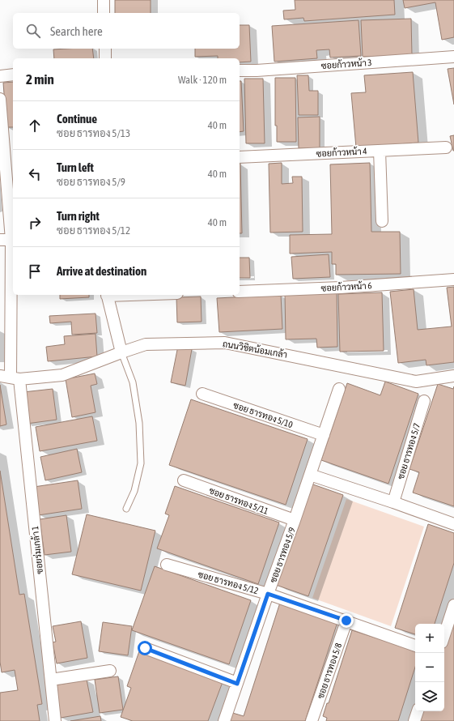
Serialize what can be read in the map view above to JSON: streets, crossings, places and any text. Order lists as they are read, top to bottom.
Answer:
{
  "streets": {
    "street": [
      "ซอยก้าวหน้า 3",
      "ซอยก้าวหน้า 4",
      "ซอยก้าวหน้า 6",
      "ถนนวิชิตน้อมเกล้า",
      "ซอย ธารทอง 5/10",
      "ซอย ธารทอง 5/7",
      "ซอย ธารทอง 5/11",
      "ซอยร่มเกล้า 1",
      "ซอย ธารทอง 5/9",
      "ซอย ธารทอง 5/12",
      "ซอย ธารทอง 5/8"
    ]
  },
  "crossings": [
    ["ถนนวิชิตน้อมเกล้า", "ซอยร่มเกล้า 1"],
    ["ซอย ธารทอง 5/10", "ซอย ธารทอง 5/9"],
    ["ซอย ธารทอง 5/11", "ซอย ธารทอง 5/9"],
    ["ซอย ธารทอง 5/9", "ซอย ธารทอง 5/12"],
    ["ซอย ธารทอง 5/12", "ซอย ธารทอง 5/8"]
  ],
  "page": {
    "search": "Search here",
    "heading": ["2 min", "Walk · 120 m"],
    "list": [
      ["Continue", "ซอย ธารทอง 5/13", "40 m"],
      ["Turn left", "ซอย ธารทอง 5/9", "40 m"],
      ["Turn right", "ซอย ธารทอง 5/12", "40 m"],
      "Arrive at destination"
    ],
    "map_buttons": ["+", "−"]
  }
}
